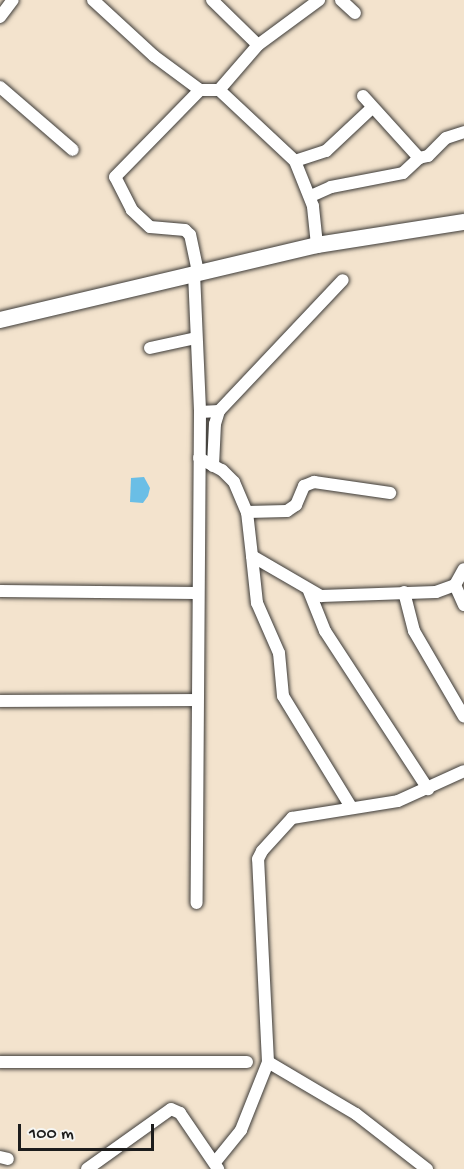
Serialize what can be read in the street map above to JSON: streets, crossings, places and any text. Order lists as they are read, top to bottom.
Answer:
{
  "scale_bar": "100 m"
}
